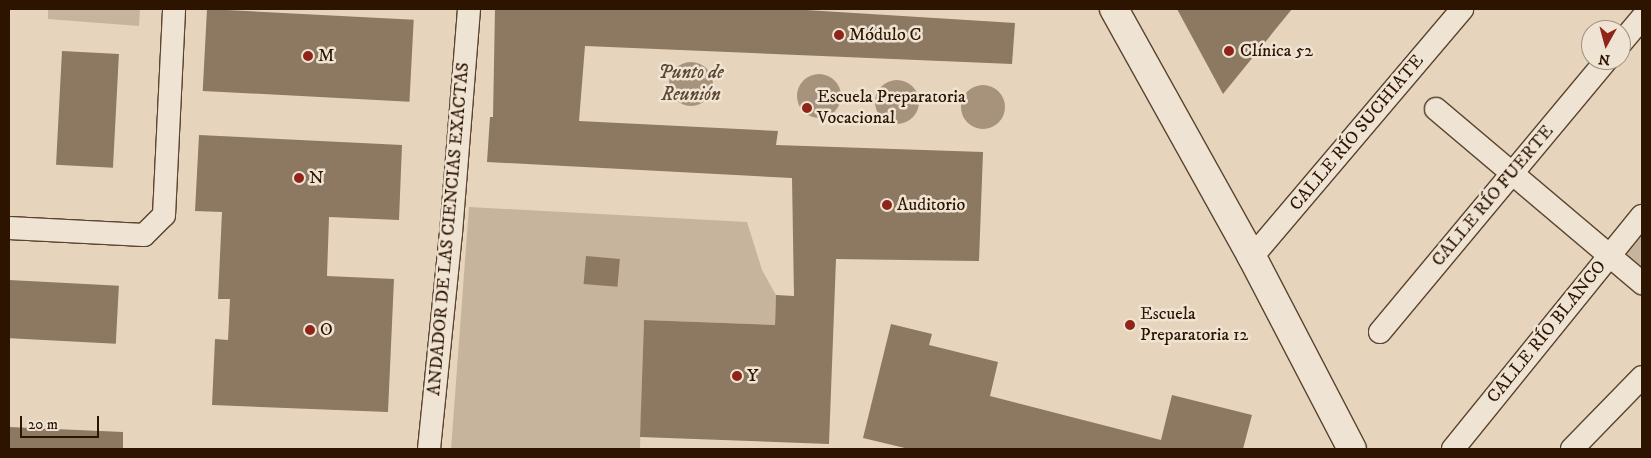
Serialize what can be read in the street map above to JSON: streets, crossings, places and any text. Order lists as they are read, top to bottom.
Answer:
{
  "streets": {
    "street": [
      "CALLE RÍO SUCHIATE",
      "CALLE RÍO FUERTE",
      "ANDADOR DE LAS CIENCIAS EXACTAS",
      "CALLE RÍO BLANCO"
    ]
  },
  "water": ["Punto de Reunión"],
  "places": [
    "Módulo C",
    "Clínica 52",
    "M",
    "Escuela Preparatoria Vocacional",
    "N",
    "Auditorio",
    "Escuela Preparatoria 12",
    "O",
    "Y"
  ],
  "scale_bar": "20 m",
  "north": "bottom"
}
